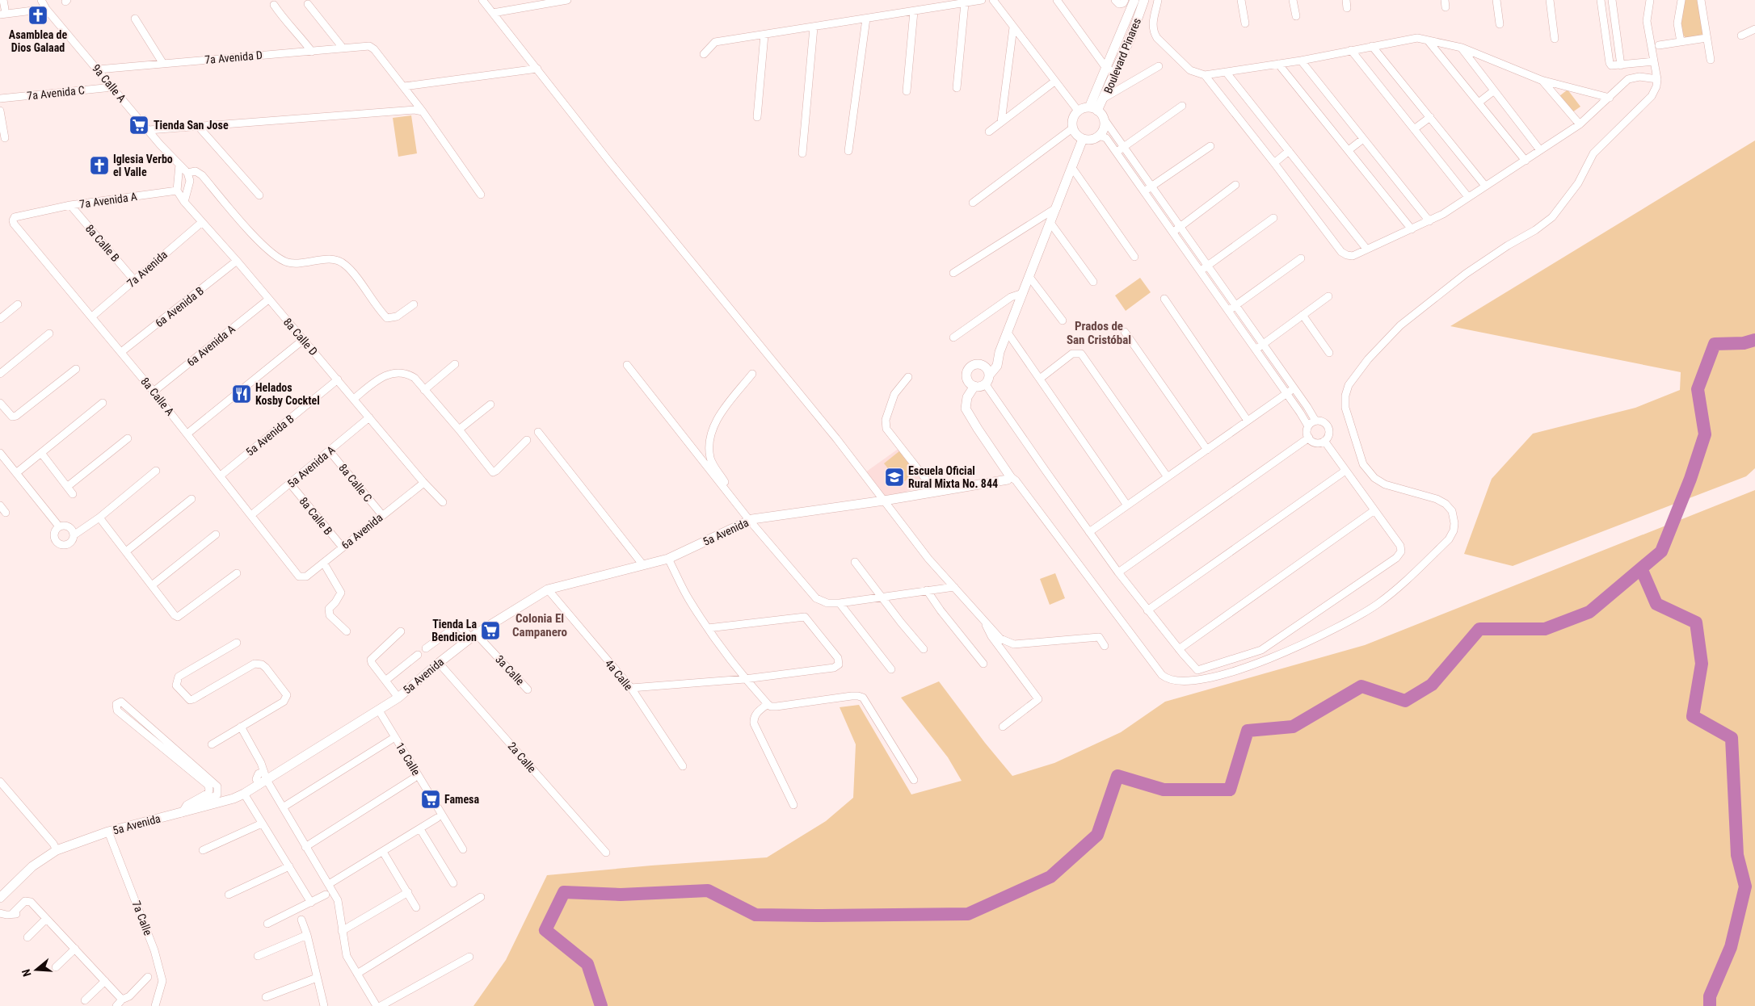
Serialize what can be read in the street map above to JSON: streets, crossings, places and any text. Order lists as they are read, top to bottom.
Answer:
{
  "streets": {
    "street": [
      "Boulevard Pinares",
      "7a Avenida D",
      "9a Calle A",
      "7a Avenida C",
      "7a Avenida A",
      "8a Calle B",
      "7a Avenida",
      "6a Avenida B",
      "8a Calle D",
      "6a Avenida A",
      "8a Calle A",
      "5a Avenida B",
      "5a Avenida A",
      "8a Calle C",
      "6a Avenida",
      "5a Avenida",
      "3a Calle",
      "4a Calle",
      "2a Calle",
      "1a Calle",
      "7a Calle"
    ]
  },
  "crossings": [
    ["7a Avenida D", "9a Calle A"],
    ["9a Calle A", "7a Avenida C"],
    ["7a Avenida A", "8a Calle B"],
    ["7a Avenida A", "8a Calle D"],
    ["7a Avenida A", "8a Calle A"],
    ["8a Calle B", "7a Avenida"],
    ["8a Calle B", "5a Avenida A"],
    ["8a Calle B", "6a Avenida"],
    ["7a Avenida", "8a Calle D"],
    ["7a Avenida", "8a Calle A"],
    ["6a Avenida B", "8a Calle D"],
    ["6a Avenida B", "8a Calle A"],
    ["8a Calle D", "6a Avenida A"],
    ["8a Calle D", "5a Avenida B"],
    ["8a Calle D", "5a Avenida A"],
    ["8a Calle D", "6a Avenida"],
    ["6a Avenida A", "8a Calle A"],
    ["8a Calle A", "5a Avenida B"],
    ["8a Calle A", "5a Avenida A"],
    ["8a Calle A", "6a Avenida"],
    ["5a Avenida A", "8a Calle C"],
    ["8a Calle C", "6a Avenida"],
    ["5a Avenida", "3a Calle"],
    ["5a Avenida", "4a Calle"],
    ["5a Avenida", "2a Calle"],
    ["5a Avenida", "1a Calle"],
    ["5a Avenida", "7a Calle"]
  ],
  "districts": ["Prados de San Cristóbal", "Colonia El Campanero"],
  "places": {
    "church": ["Asamblea de Dios Galaad", "Iglesia Verbo el Valle"],
    "supermarket": ["Tienda San Jose", "Tienda La Bendicion", "Famesa"],
    "restaurant": ["Helados Kosby Cocktel"],
    "school or university": ["Escuela Oficial Rural Mixta No. 844"]
  },
  "north": "left"
}
